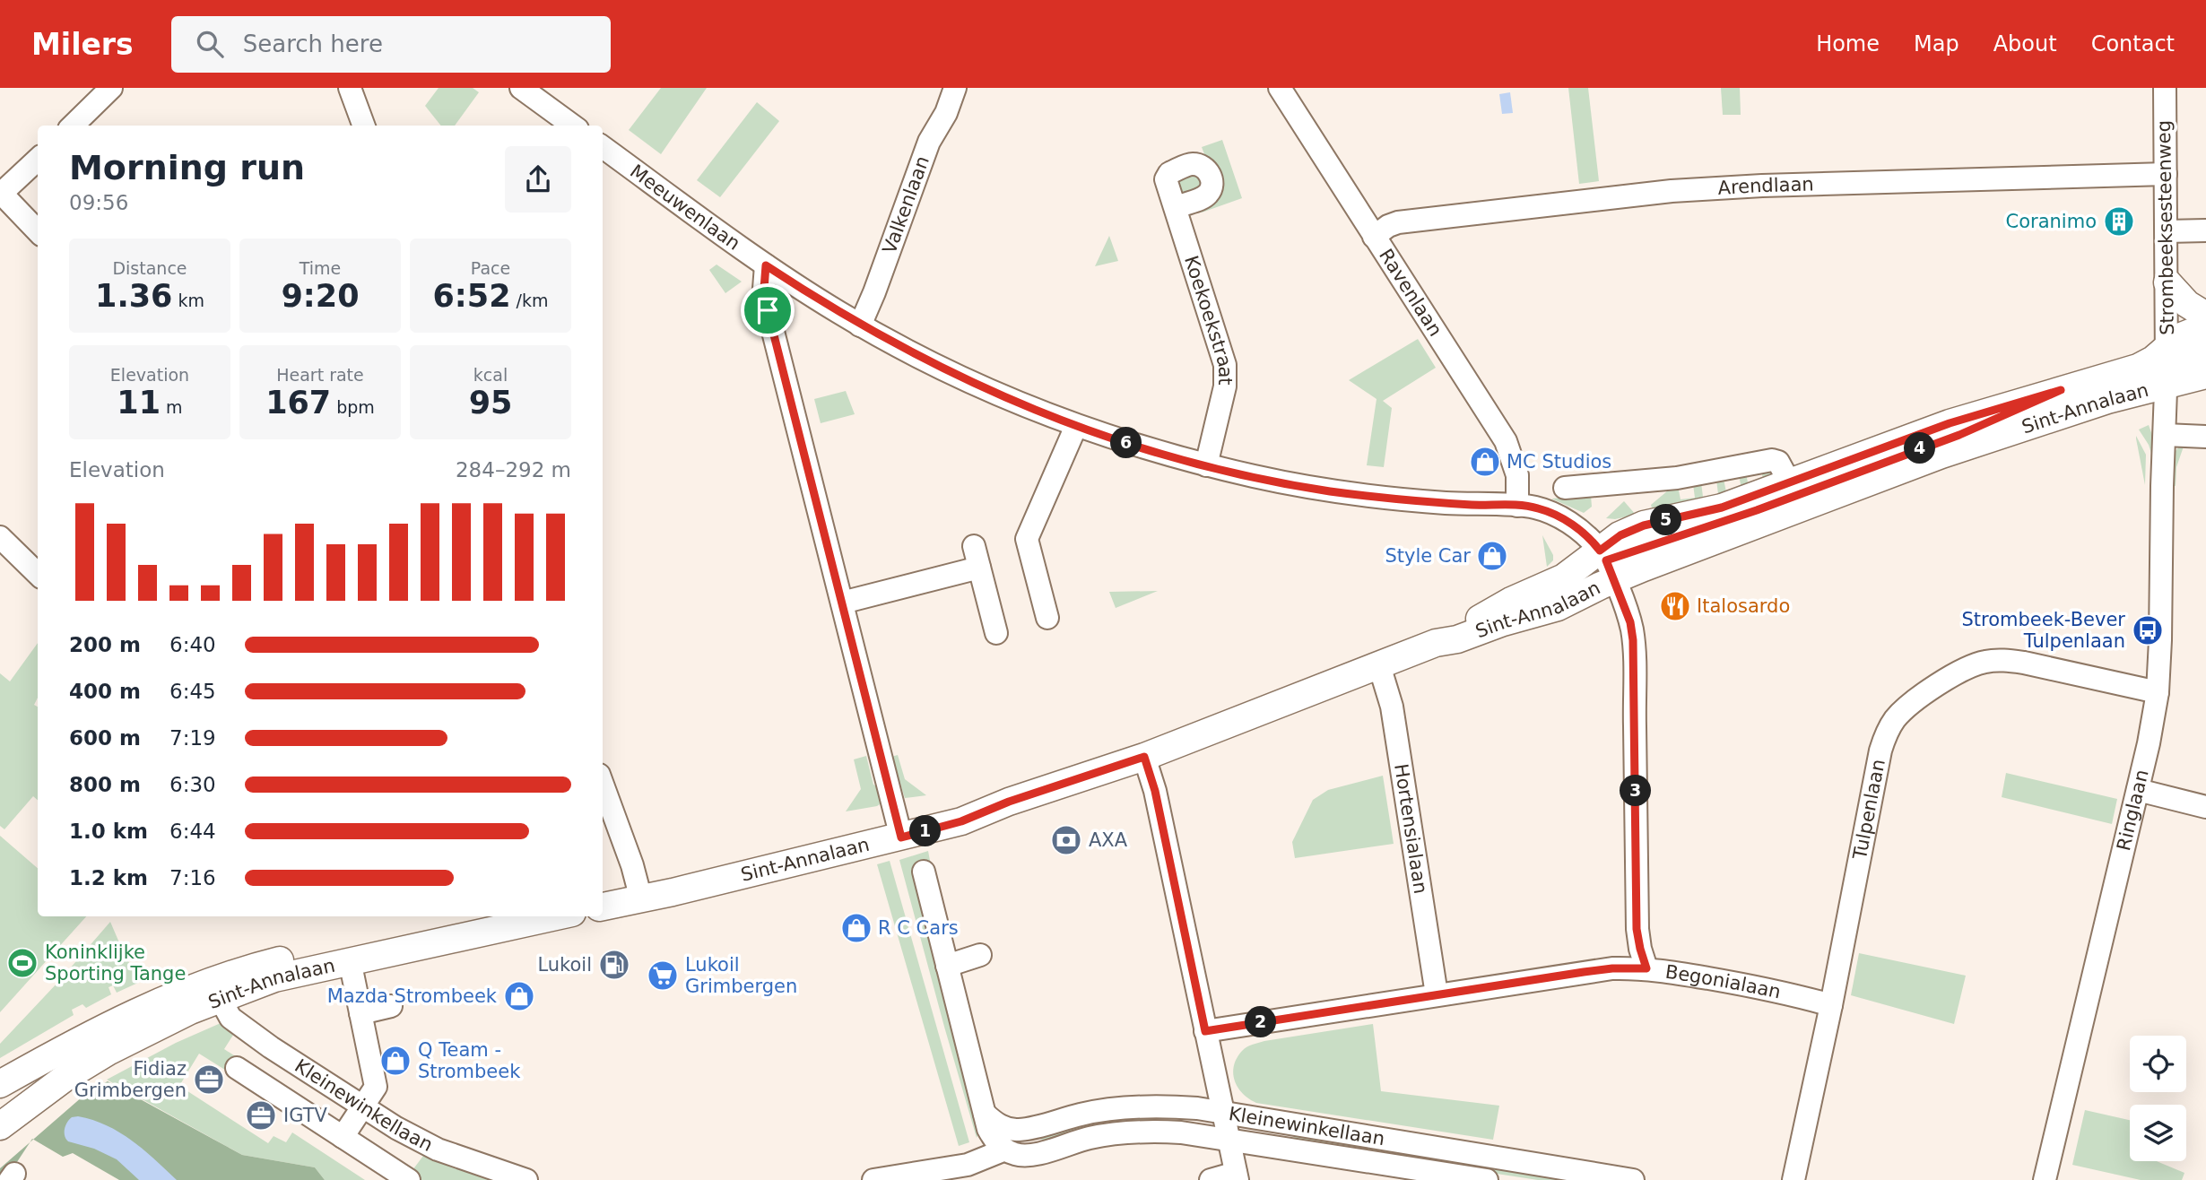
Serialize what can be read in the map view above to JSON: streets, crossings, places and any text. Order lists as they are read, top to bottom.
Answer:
{
  "streets": {
    "main road": ["Sint-Annalaan"],
    "street": [
      "Arendlaan",
      "Valkenlaan",
      "Meeuwenlaan",
      "Strombeeksesteenweg",
      "Ravenlaan",
      "Koekoekstraat",
      "Tulpenlaan",
      "Ringlaan",
      "Hortensialaan",
      "Begonialaan",
      "Kleinewinkellaan"
    ]
  },
  "crossings": [
    ["Arendlaan", "Strombeeksesteenweg"],
    ["Arendlaan", "Ravenlaan"],
    ["Valkenlaan", "Meeuwenlaan"],
    ["Meeuwenlaan", "Ravenlaan"],
    ["Meeuwenlaan", "Koekoekstraat"],
    ["Meeuwenlaan", "Sint-Annalaan"],
    ["Strombeeksesteenweg", "Sint-Annalaan"],
    ["Strombeeksesteenweg", "Ringlaan"],
    ["Sint-Annalaan", "Hortensialaan"],
    ["Sint-Annalaan", "Kleinewinkellaan"],
    ["Tulpenlaan", "Ringlaan"],
    ["Tulpenlaan", "Begonialaan"],
    ["Hortensialaan", "Begonialaan"]
  ],
  "places": {
    "building": ["Coranimo"],
    "shop": [
      "MC Studios",
      "Style Car",
      "R C Cars",
      "Mazda Strombeek",
      "Q Team - Strombeek"
    ],
    "restaurant": ["Italosardo"],
    "bus stop": ["Strombeek-Bever Tulpenlaan"],
    "bank": ["AXA"],
    "sports": ["Koninklijke Sporting Tange"],
    "fuel station": ["Lukoil"],
    "supermarket": ["Lukoil Grimbergen"],
    "office": ["Fidiaz Grimbergen", "IGTV"]
  },
  "page": {
    "header": "Milers",
    "search": "Search here",
    "nav": [
      "Home",
      "Map",
      "About",
      "Contact"
    ],
    "heading": ["Morning run", "09:56"],
    "stats": [
      ["Distance", "1.36 km"],
      ["Time", "9:20"],
      ["Pace", "6:52 /km"],
      ["Elevation", "11 m"],
      ["Heart rate", "167 bpm"],
      ["kcal", "95"]
    ],
    "pins": [
      "6",
      "4",
      "5",
      "3",
      "1",
      "2"
    ],
    "chart": ["Elevation", "284–292 m"],
    "list": [
      {
        "name": "200 m",
        "note": "6:40"
      },
      {
        "name": "400 m",
        "note": "6:45"
      },
      {
        "name": "600 m",
        "note": "7:19"
      },
      {
        "name": "800 m",
        "note": "6:30"
      },
      {
        "name": "1.0 km",
        "note": "6:44"
      },
      {
        "name": "1.2 km",
        "note": "7:16"
      }
    ]
  }
}
